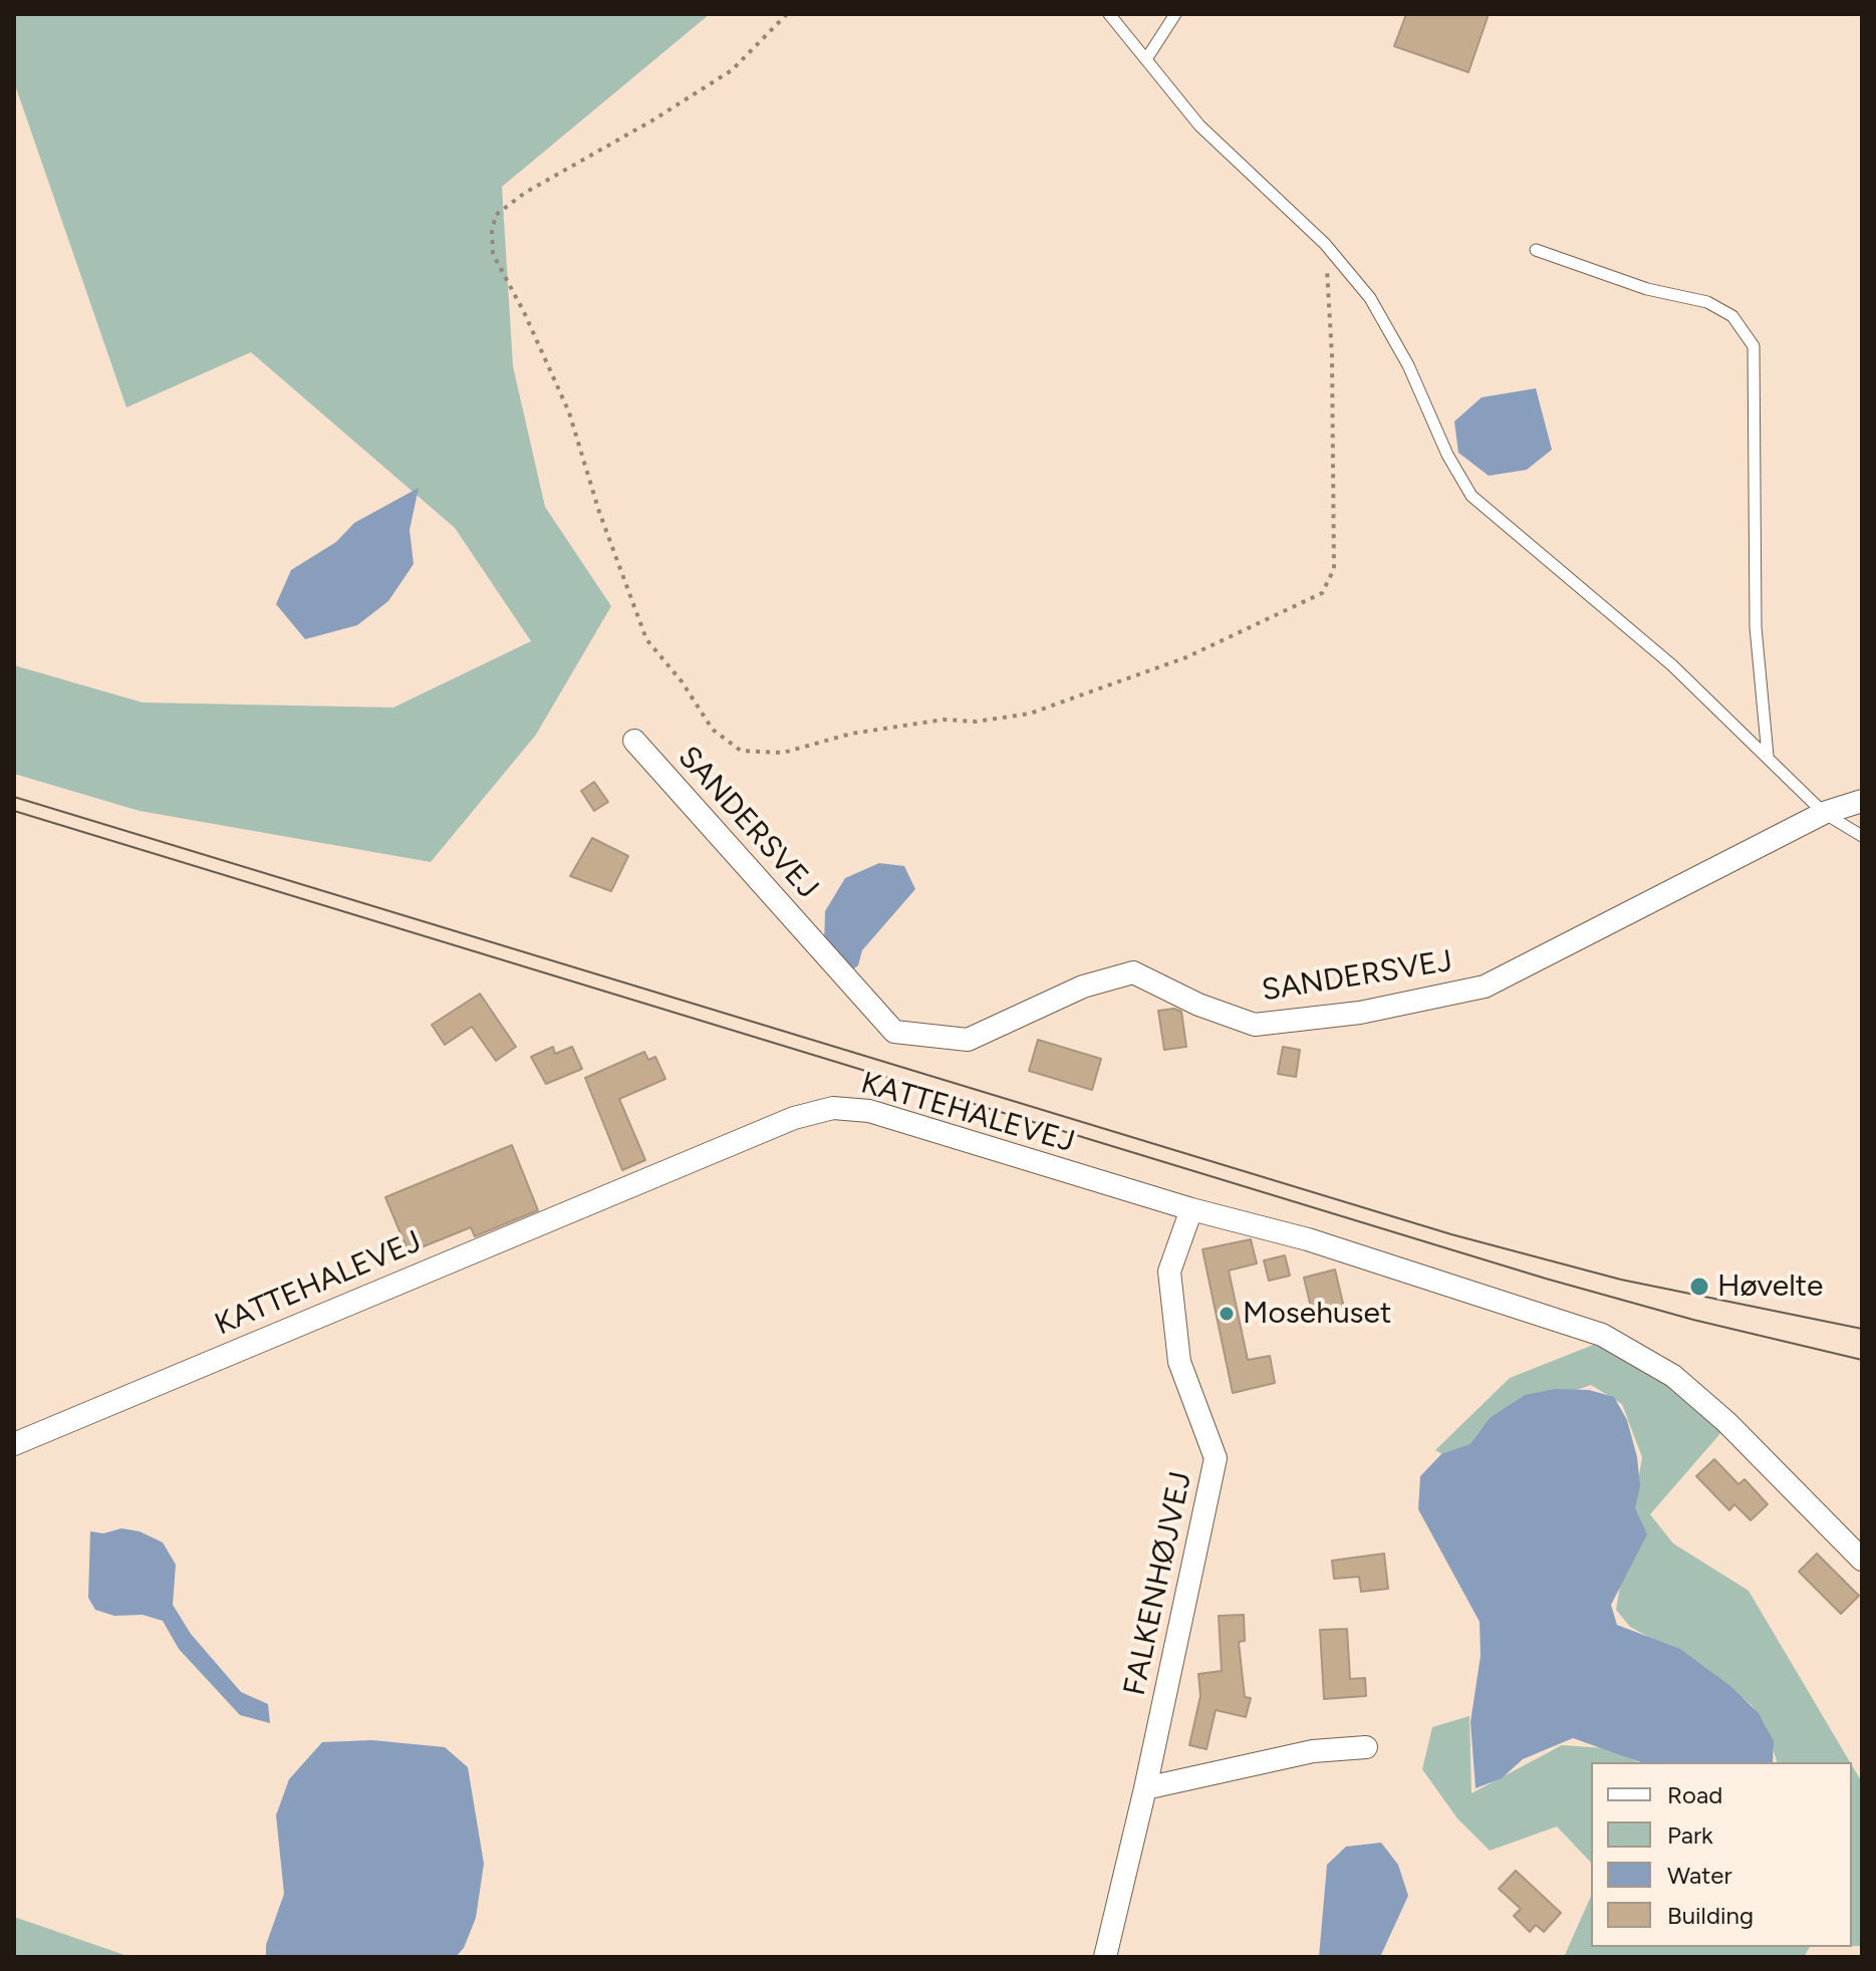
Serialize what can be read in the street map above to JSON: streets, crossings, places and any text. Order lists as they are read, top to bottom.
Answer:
{
  "streets": {
    "street": ["SANDERSVEJ", "KATTEHALEVEJ", "FALKENHØJVEJ"]
  },
  "crossings": [
    ["KATTEHALEVEJ", "FALKENHØJVEJ"]
  ],
  "places": ["Høvelte", "Mosehuset"],
  "legend": [
    "Road",
    "Park",
    "Water",
    "Building"
  ]
}
